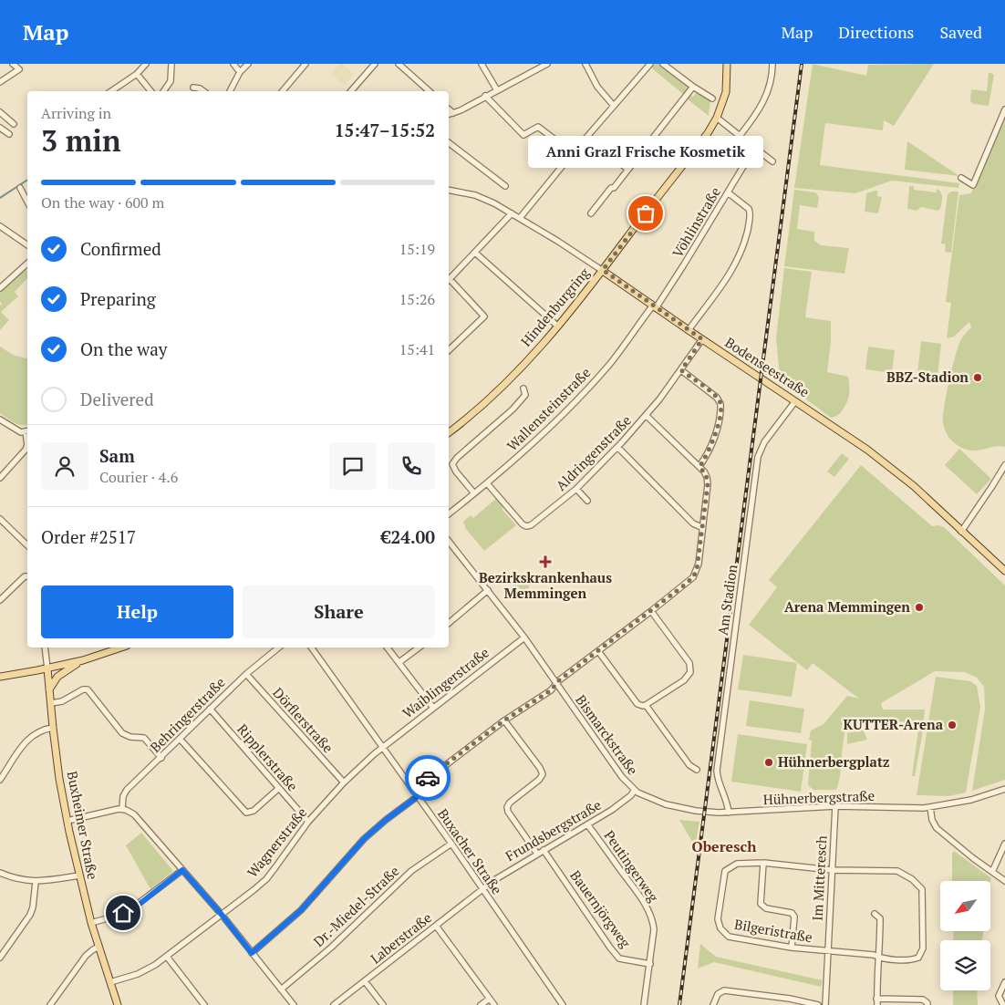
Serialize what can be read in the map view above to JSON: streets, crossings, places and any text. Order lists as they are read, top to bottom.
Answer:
{
  "streets": {
    "main road": ["Hindenburgring", "Bodenseestraße", "Buxheimer Straße"],
    "street": [
      "Vöhlinstraße",
      "Wallensteinstraße",
      "Aldringenstraße",
      "Am Stadion",
      "Waiblingerstraße",
      "Behringerstraße",
      "Dörflerstraße",
      "Bismarckstraße",
      "Ripplerstraße",
      "Hühnerbergstraße",
      "Frundsbergstraße",
      "Wagnerstraße",
      "Buxacher Straße",
      "Peutingerweg",
      "Im Mitteresch",
      "Dr.-Miedel-Straße",
      "Bauernjörgweg",
      "Bilgeristraße",
      "Laberstraße"
    ]
  },
  "crossings": [
    ["Vöhlinstraße", "Bodenseestraße"],
    ["Vöhlinstraße", "Wallensteinstraße"],
    ["Hindenburgring", "Bodenseestraße"],
    ["Bodenseestraße", "Wallensteinstraße"],
    ["Bodenseestraße", "Aldringenstraße"],
    ["Bodenseestraße", "Am Stadion"],
    ["Wallensteinstraße", "Aldringenstraße"],
    ["Am Stadion", "Hühnerbergstraße"],
    ["Waiblingerstraße", "Bismarckstraße"],
    ["Waiblingerstraße", "Wagnerstraße"],
    ["Waiblingerstraße", "Buxacher Straße"],
    ["Behringerstraße", "Dörflerstraße"],
    ["Behringerstraße", "Ripplerstraße"],
    ["Dörflerstraße", "Wagnerstraße"],
    ["Bismarckstraße", "Hühnerbergstraße"],
    ["Bismarckstraße", "Frundsbergstraße"],
    ["Ripplerstraße", "Wagnerstraße"],
    ["Hühnerbergstraße", "Frundsbergstraße"],
    ["Hühnerbergstraße", "Im Mitteresch"],
    ["Buxheimer Straße", "Wagnerstraße"],
    ["Frundsbergstraße", "Buxacher Straße"],
    ["Frundsbergstraße", "Peutingerweg"],
    ["Frundsbergstraße", "Bauernjörgweg"],
    ["Frundsbergstraße", "Laberstraße"],
    ["Wagnerstraße", "Buxacher Straße"],
    ["Buxacher Straße", "Dr.-Miedel-Straße"],
    ["Buxacher Straße", "Laberstraße"],
    ["Peutingerweg", "Bauernjörgweg"],
    ["Im Mitteresch", "Bilgeristraße"]
  ],
  "districts": ["Oberesch"],
  "places": {
    "other": [
      "Anni Grazl Frische Kosmetik",
      "BBZ-Stadion",
      "Arena Memmingen",
      "KUTTER-Arena",
      "Hühnerbergplatz"
    ],
    "health": ["Bezirkskrankenhaus Memmingen"]
  },
  "north": "bottom left",
  "page": {
    "header": "Map",
    "nav": ["Map", "Directions", "Saved"],
    "heading": ["3 min", "Arriving in", "15:47–15:52"],
    "panel": [
      "Sam",
      "Courier · 4.6",
      "Order #2517",
      "€24.00"
    ],
    "bubble": "Anni Grazl Frische Kosmetik",
    "bar": "On the way · 600 m",
    "list": [
      ["Confirmed", "15:19"],
      ["Preparing", "15:26"],
      ["On the way", "15:41"],
      "Delivered"
    ],
    "buttons": ["Help", "Share"]
  }
}
